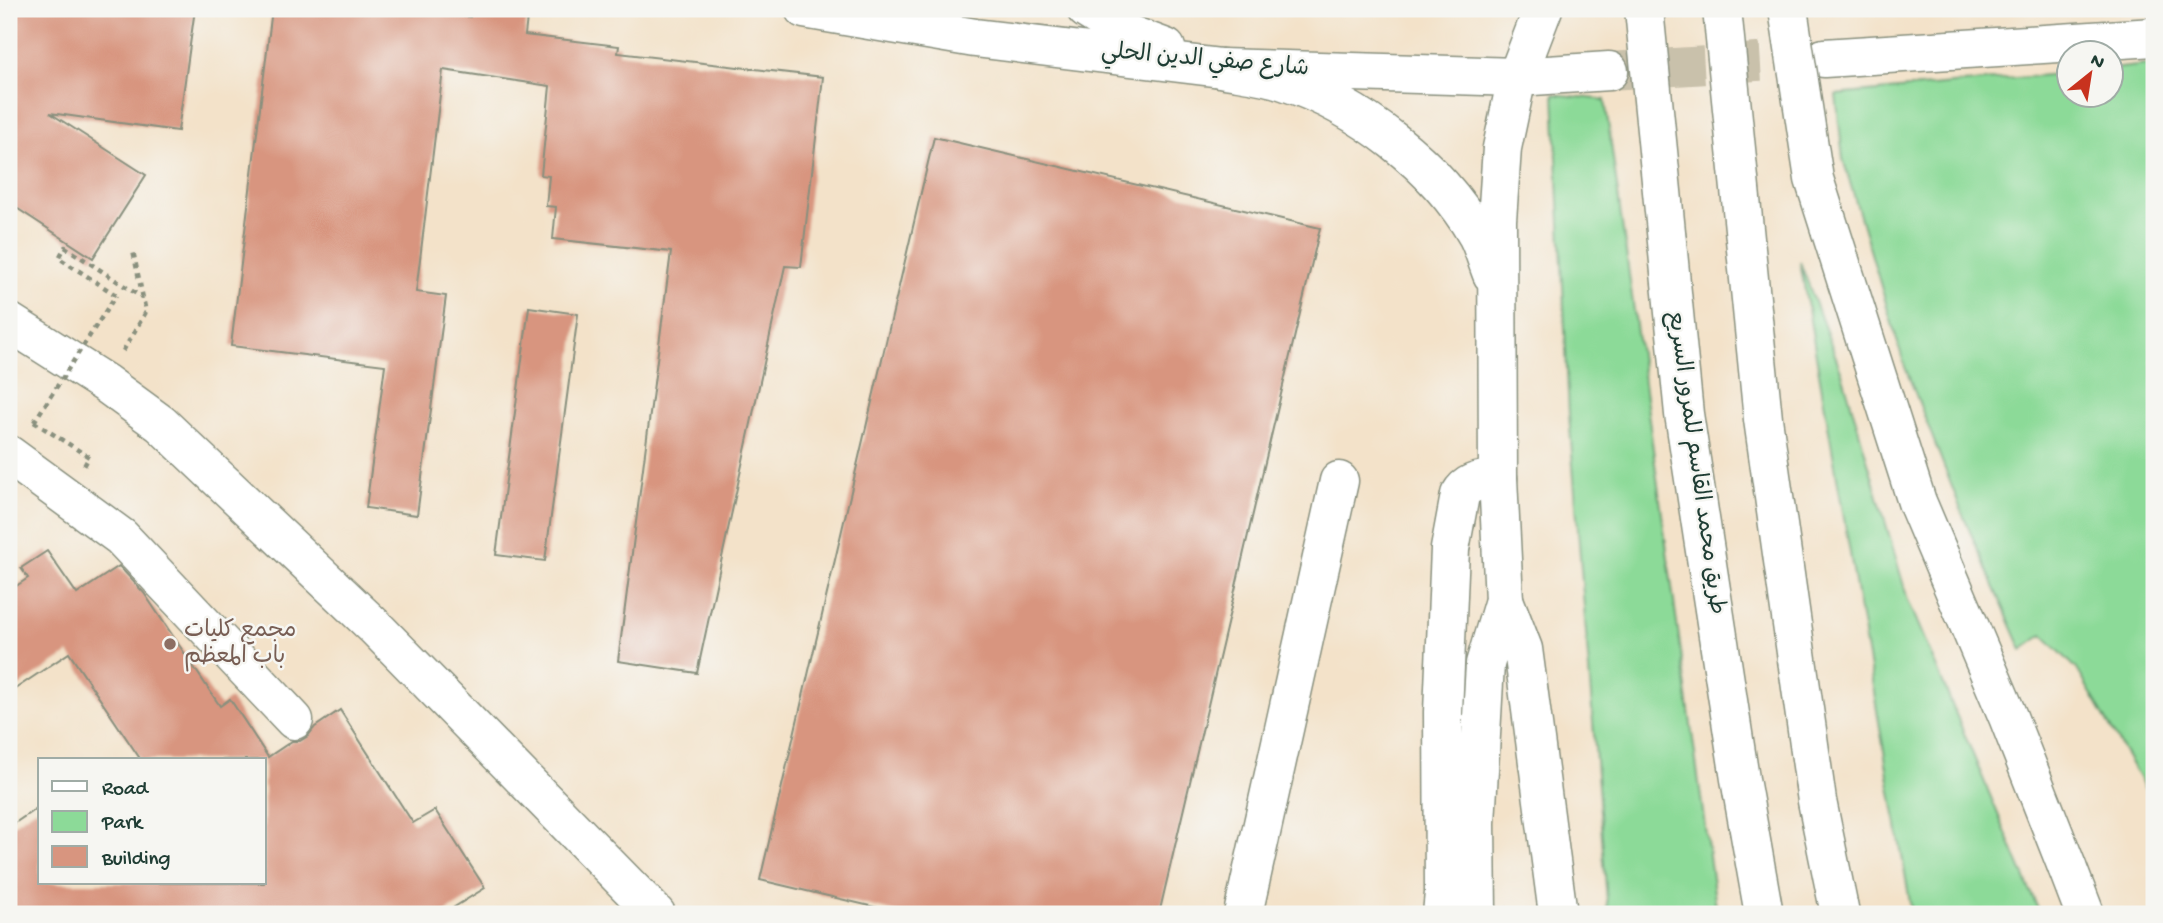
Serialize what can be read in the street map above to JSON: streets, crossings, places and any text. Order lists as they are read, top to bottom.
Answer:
{
  "streets": {
    "main road": ["شارع صفي الدين الحلي", "طريق محمد القاسم للمرور السريع"]
  },
  "places": ["مجمع كليات باب المعظم"],
  "legend": ["Road", "Park", "Building"],
  "north": "top right"
}
